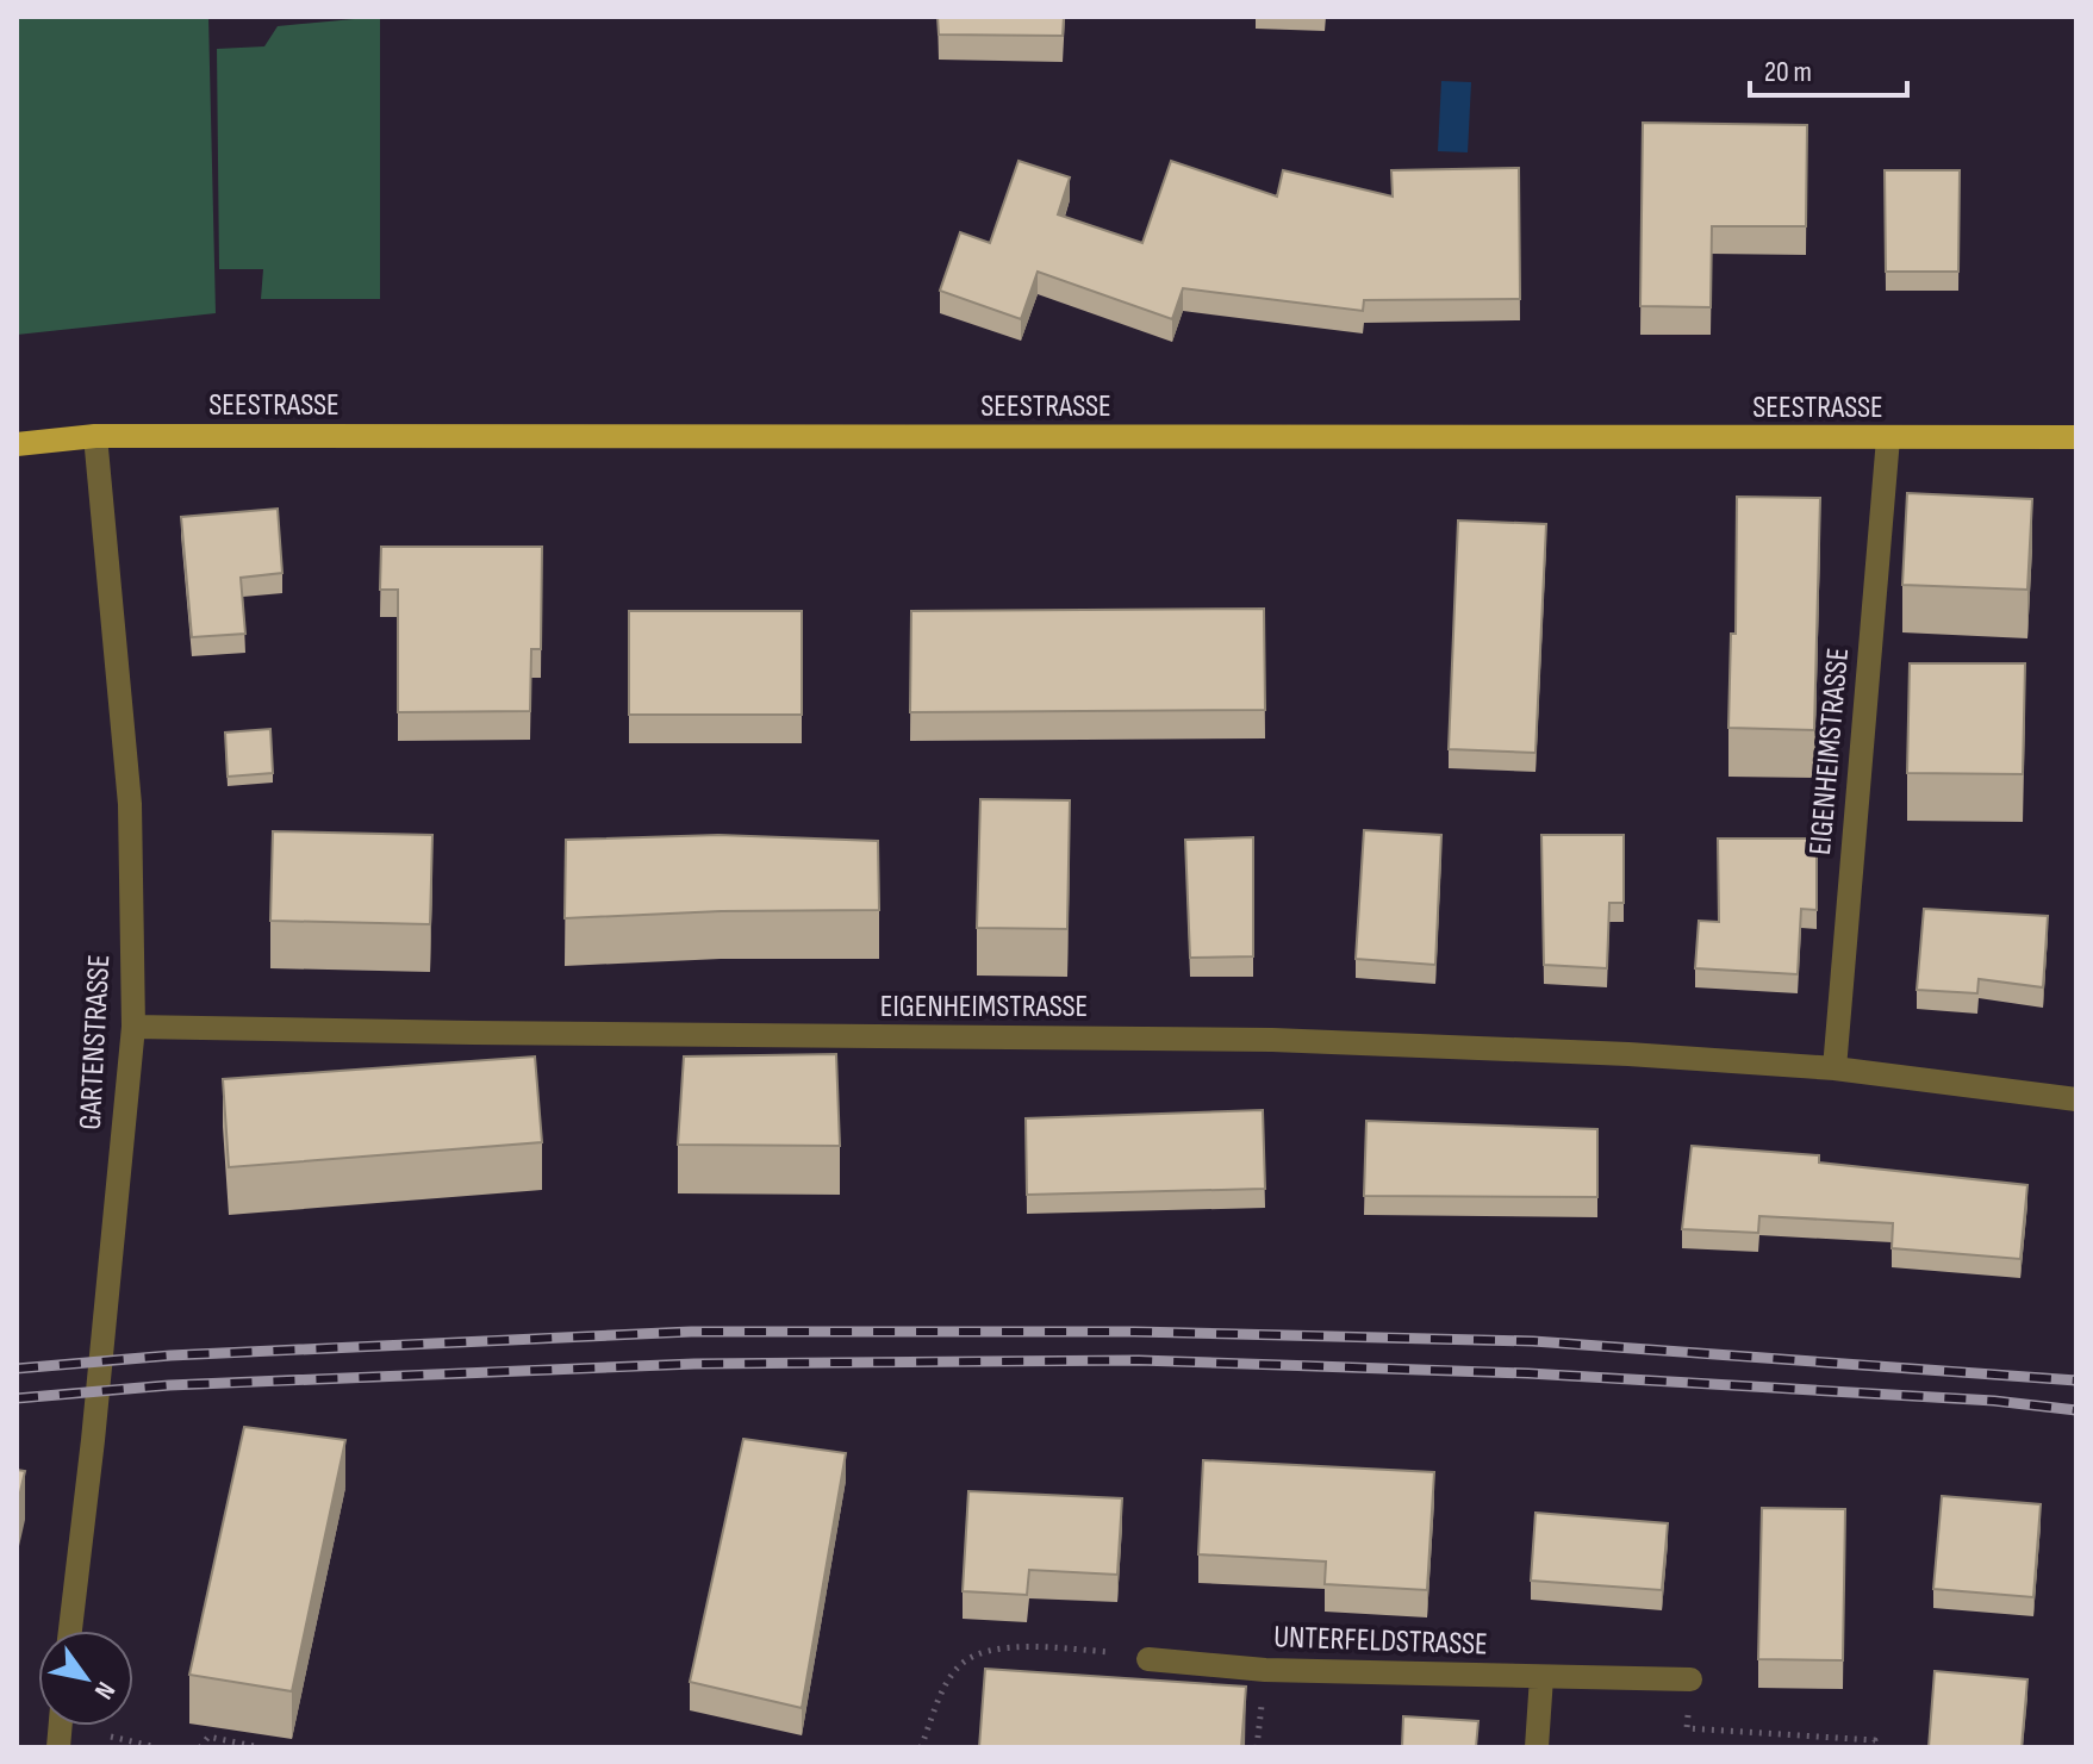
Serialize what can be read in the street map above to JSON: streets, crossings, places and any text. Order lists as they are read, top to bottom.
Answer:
{
  "streets": {
    "main road": ["SEESTRASSE"],
    "street": ["EIGENHEIMSTRASSE", "GARTENSTRASSE", "UNTERFELDSTRASSE"]
  },
  "crossings": [
    ["SEESTRASSE", "EIGENHEIMSTRASSE"],
    ["SEESTRASSE", "GARTENSTRASSE"],
    ["EIGENHEIMSTRASSE", "GARTENSTRASSE"]
  ],
  "scale_bar": "20 m",
  "north": "bottom right"
}
